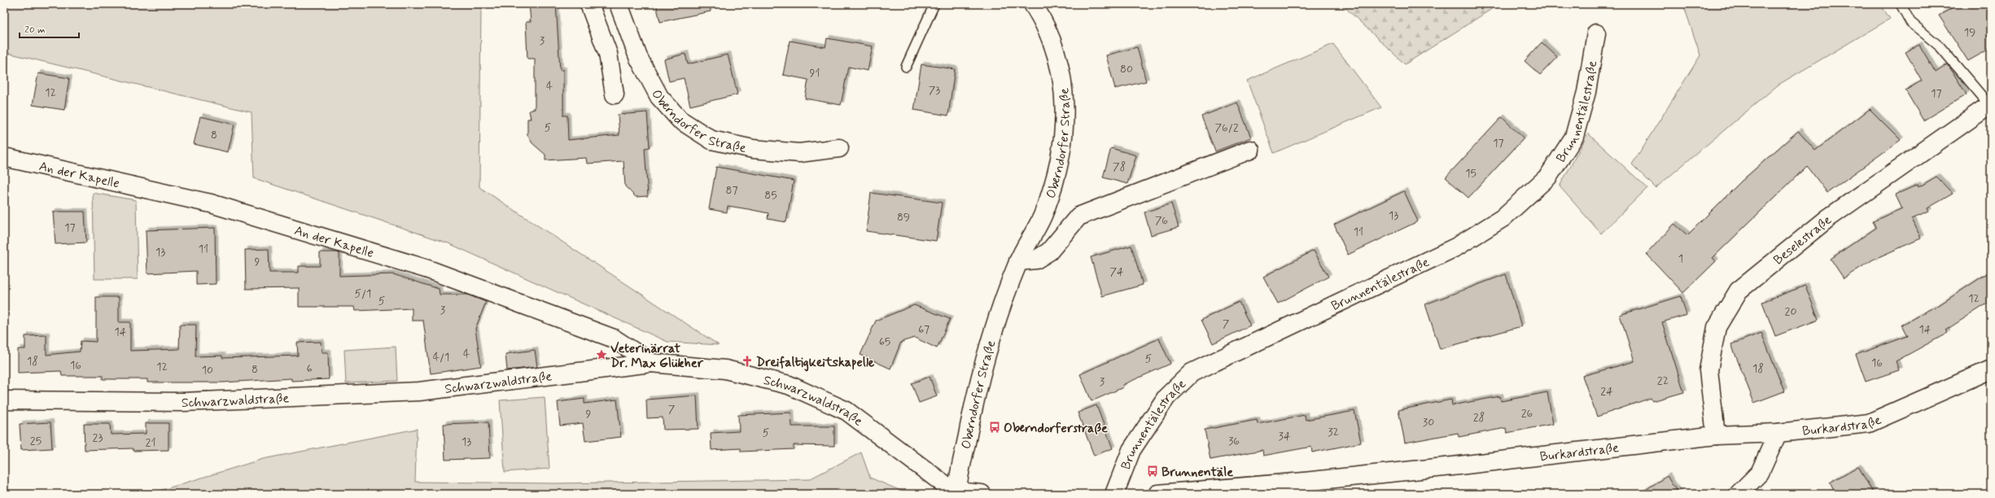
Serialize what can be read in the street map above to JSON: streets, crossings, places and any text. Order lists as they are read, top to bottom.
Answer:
{
  "streets": {
    "street": [
      "Brunnentälestraße",
      "Oberndorfer Straße",
      "An der Kapelle",
      "Beselestraße",
      "Schwarzwaldstraße",
      "Burkardstraße"
    ]
  },
  "crossings": [
    ["Oberndorfer Straße", "Schwarzwaldstraße"],
    ["An der Kapelle", "Schwarzwaldstraße"],
    ["Beselestraße", "Burkardstraße"]
  ],
  "places": {
    "place": ["Veterinärrat Dr. Max Glükher"],
    "church": ["Dreifaltigkeitskapelle"],
    "bus stop": ["Oberndorferstraße", "Brunnentäle"]
  },
  "house_numbers": [
    "19",
    "3",
    "80",
    "91",
    "4",
    "73",
    "12",
    "17",
    "5",
    "76/2",
    "8",
    "17",
    "78",
    "15",
    "87",
    "85",
    "13",
    "89",
    "76",
    "17",
    "11",
    "11",
    "13",
    "1",
    "9",
    "74",
    "5/1",
    "12",
    "5",
    "3",
    "20",
    "7",
    "67",
    "14",
    "14",
    "65",
    "4",
    "4/1",
    "5",
    "18",
    "16",
    "16",
    "12",
    "6",
    "18",
    "8",
    "10",
    "22",
    "3",
    "24",
    "7",
    "26",
    "9",
    "28",
    "30",
    "32",
    "5",
    "34",
    "23",
    "25",
    "36",
    "13",
    "21"
  ],
  "scale_bar": "20 m"
}
